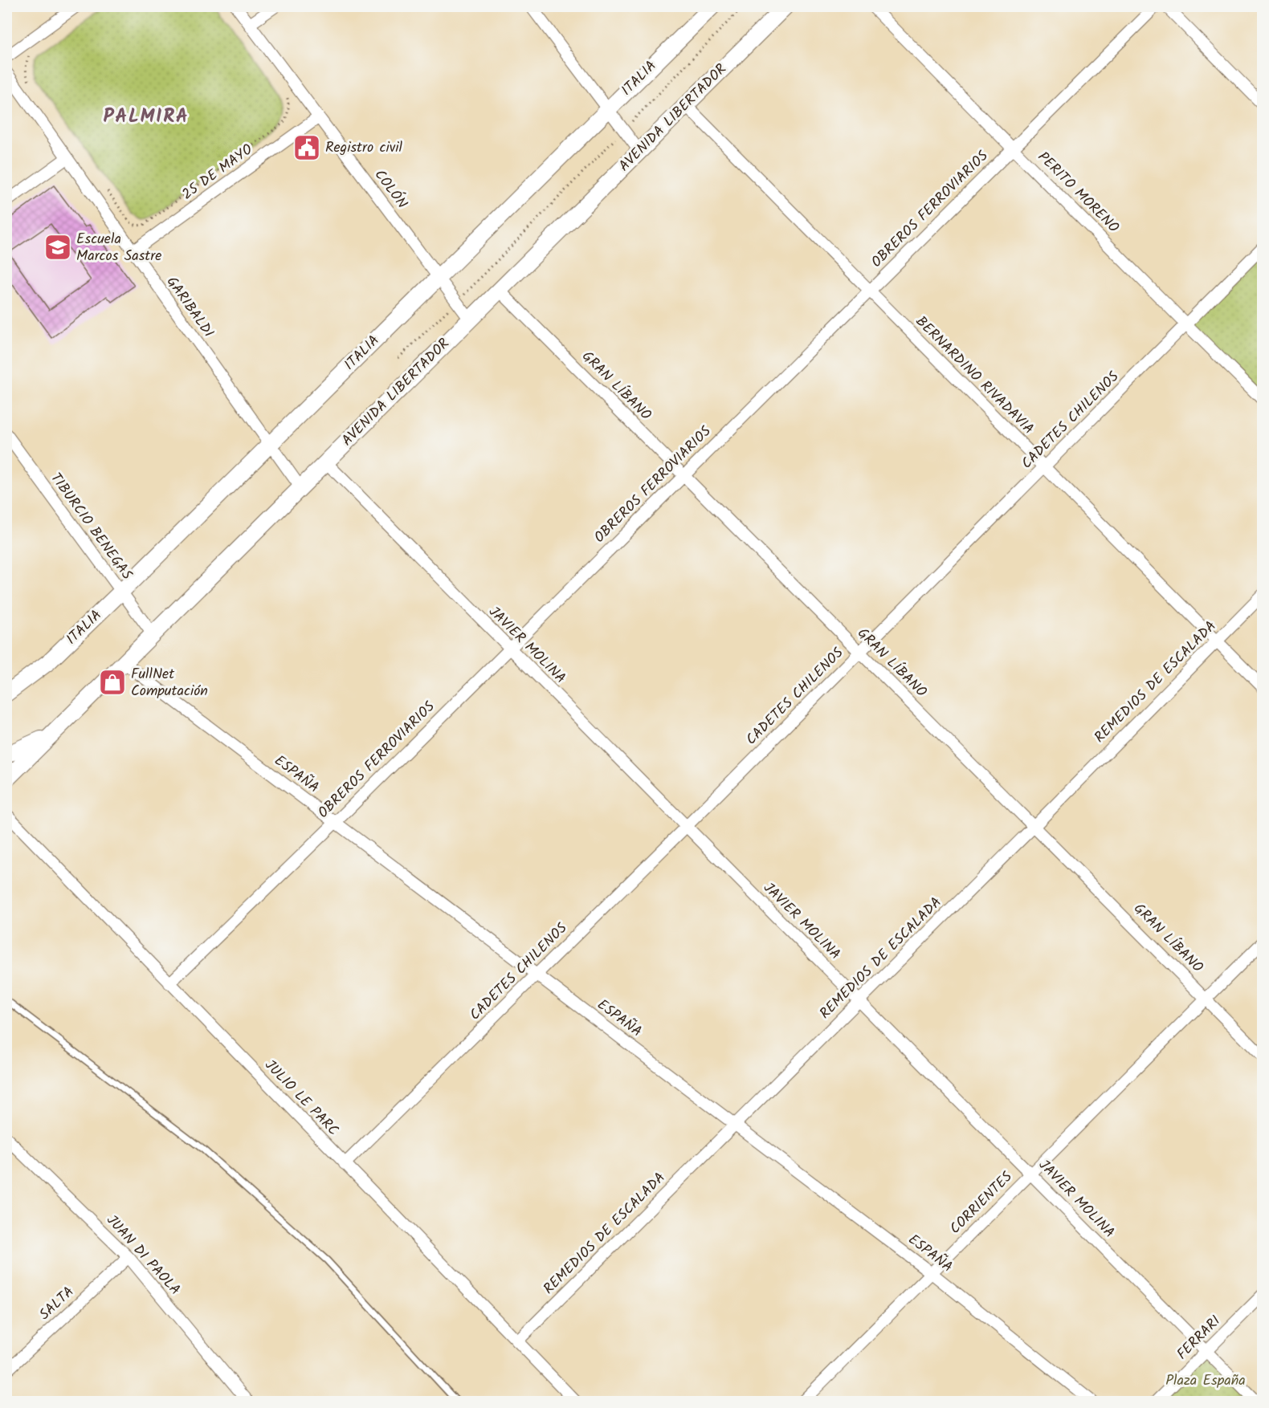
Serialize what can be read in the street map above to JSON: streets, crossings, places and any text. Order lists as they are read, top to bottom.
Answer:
{
  "streets": {
    "main road": ["ITALIA", "AVENIDA LIBERTADOR"],
    "street": [
      "25 DE MAYO",
      "COLÓN",
      "PERITO MORENO",
      "OBREROS FERROVIARIOS",
      "GARIBALDI",
      "BERNARDINO RIVADAVIA",
      "GRAN LÍBANO",
      "CADETES CHILENOS",
      "TIBURCIO BENEGAS",
      "JAVIER MOLINA",
      "REMEDIOS DE ESCALADA",
      "ESPAÑA",
      "JULIO LE PARC",
      "CORRIENTES",
      "JUAN DI PAOLA",
      "SALTA",
      "FERRARI"
    ]
  },
  "crossings": [
    ["ITALIA", "COLÓN"],
    ["ITALIA", "GARIBALDI"],
    ["ITALIA", "TIBURCIO BENEGAS"],
    ["AVENIDA LIBERTADOR", "COLÓN"],
    ["AVENIDA LIBERTADOR", "GARIBALDI"],
    ["AVENIDA LIBERTADOR", "BERNARDINO RIVADAVIA"],
    ["AVENIDA LIBERTADOR", "GRAN LÍBANO"],
    ["AVENIDA LIBERTADOR", "TIBURCIO BENEGAS"],
    ["AVENIDA LIBERTADOR", "JAVIER MOLINA"],
    ["AVENIDA LIBERTADOR", "ESPAÑA"],
    ["25 DE MAYO", "COLÓN"],
    ["25 DE MAYO", "GARIBALDI"],
    ["PERITO MORENO", "OBREROS FERROVIARIOS"],
    ["PERITO MORENO", "CADETES CHILENOS"],
    ["OBREROS FERROVIARIOS", "BERNARDINO RIVADAVIA"],
    ["OBREROS FERROVIARIOS", "GRAN LÍBANO"],
    ["OBREROS FERROVIARIOS", "JAVIER MOLINA"],
    ["OBREROS FERROVIARIOS", "ESPAÑA"],
    ["OBREROS FERROVIARIOS", "JULIO LE PARC"],
    ["BERNARDINO RIVADAVIA", "CADETES CHILENOS"],
    ["BERNARDINO RIVADAVIA", "REMEDIOS DE ESCALADA"],
    ["GRAN LÍBANO", "CADETES CHILENOS"],
    ["GRAN LÍBANO", "REMEDIOS DE ESCALADA"],
    ["GRAN LÍBANO", "CORRIENTES"],
    ["CADETES CHILENOS", "JAVIER MOLINA"],
    ["CADETES CHILENOS", "ESPAÑA"],
    ["CADETES CHILENOS", "JULIO LE PARC"],
    ["JAVIER MOLINA", "REMEDIOS DE ESCALADA"],
    ["JAVIER MOLINA", "CORRIENTES"],
    ["JAVIER MOLINA", "FERRARI"],
    ["REMEDIOS DE ESCALADA", "ESPAÑA"],
    ["REMEDIOS DE ESCALADA", "JULIO LE PARC"],
    ["ESPAÑA", "CORRIENTES"],
    ["JUAN DI PAOLA", "SALTA"]
  ],
  "districts": ["PALMIRA"],
  "parks": ["Plaza España"],
  "places": {
    "public building": ["Registro civil"],
    "school or university": ["Escuela Marcos Sastre"],
    "shop": ["FullNet Computación"]
  }
}
